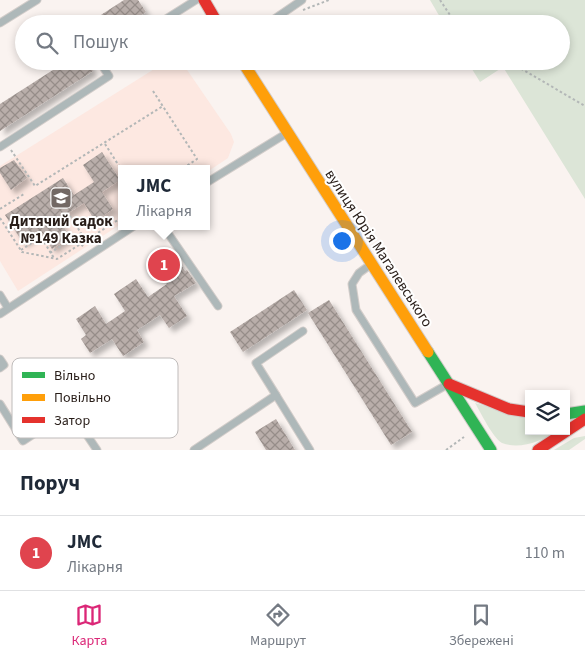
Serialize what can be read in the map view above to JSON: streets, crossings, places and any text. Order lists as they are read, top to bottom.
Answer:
{
  "streets": {
    "street": ["вулиця Юрія Магалевського"]
  },
  "places": {
    "school or university": ["Дитячий садок №149 Казка"]
  },
  "legend": ["Вільно", "Повільно", "Затор"],
  "page": {
    "search": "Пошук",
    "popup": ["JMC", "Лікарня"],
    "pins": "1",
    "heading": "Поруч",
    "list": [
      {
        "mark": "1",
        "name": "JMC",
        "note": "Лікарня",
        "value": "110 m"
      }
    ],
    "nav": ["Карта", "Маршрут", "Збережені"]
  }
}
